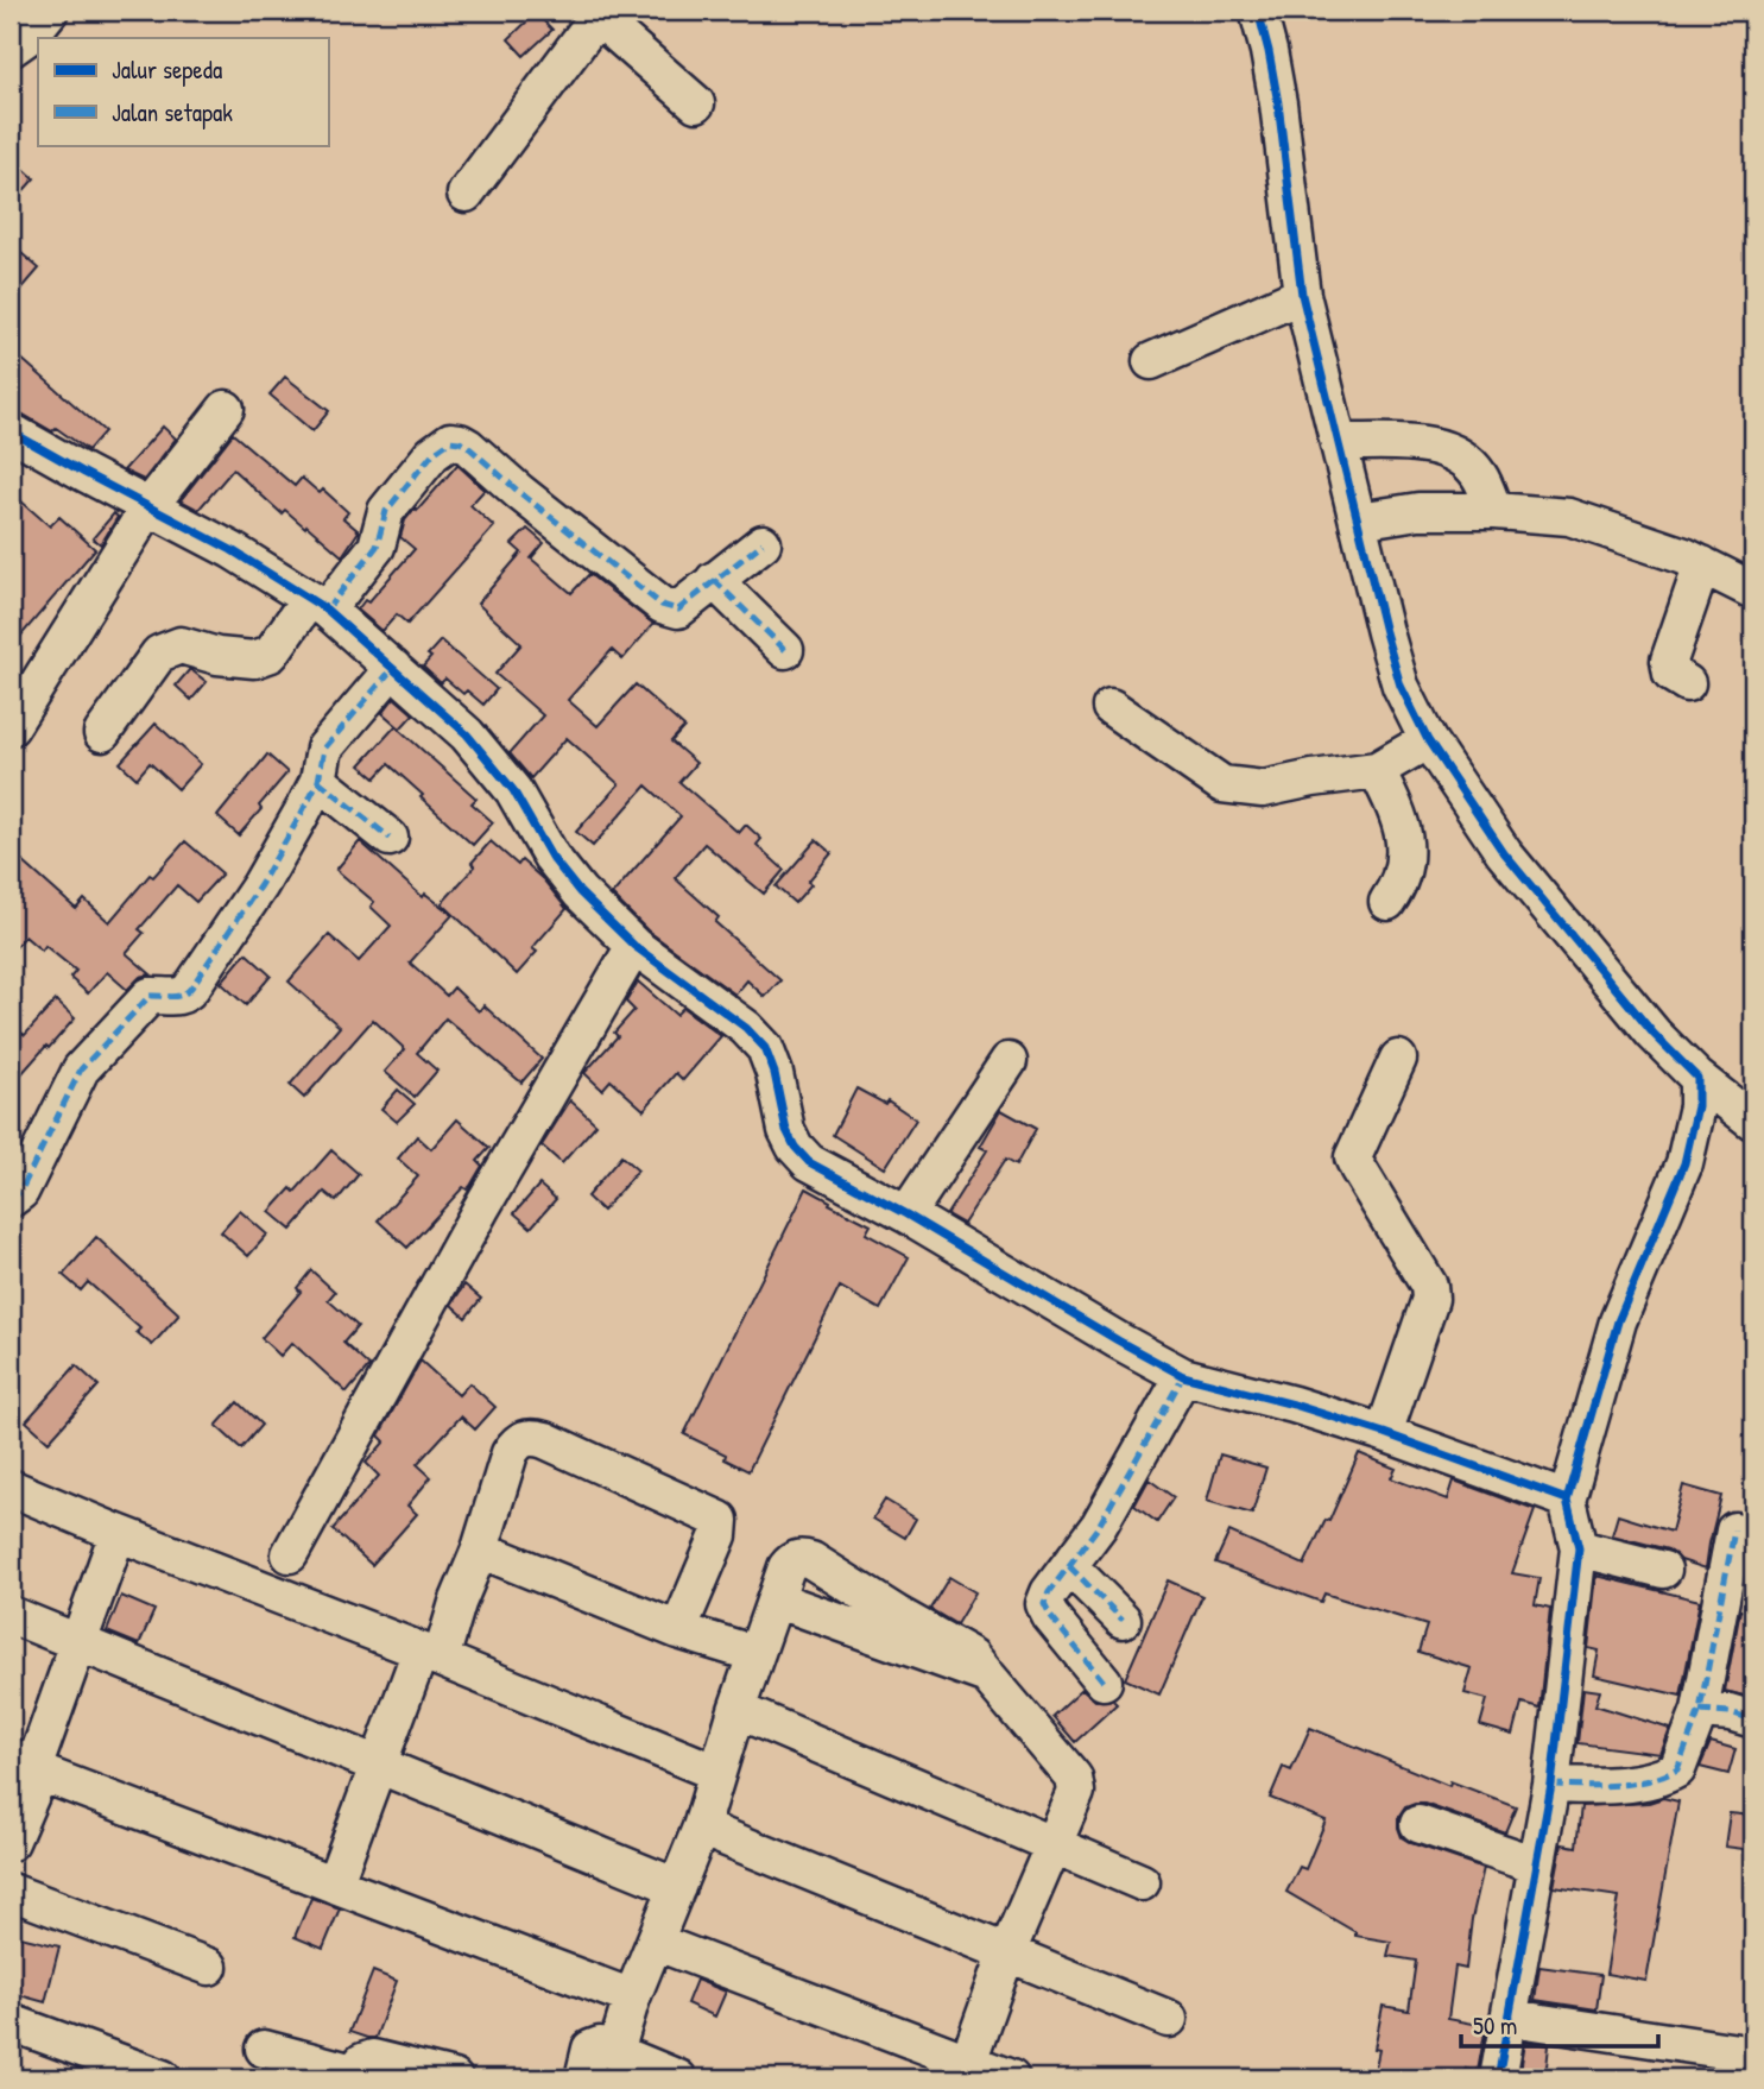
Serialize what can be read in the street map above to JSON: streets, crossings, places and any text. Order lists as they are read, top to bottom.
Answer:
{
  "legend": ["Jalur sepeda", "Jalan setapak"],
  "scale_bar": "50 m"
}
